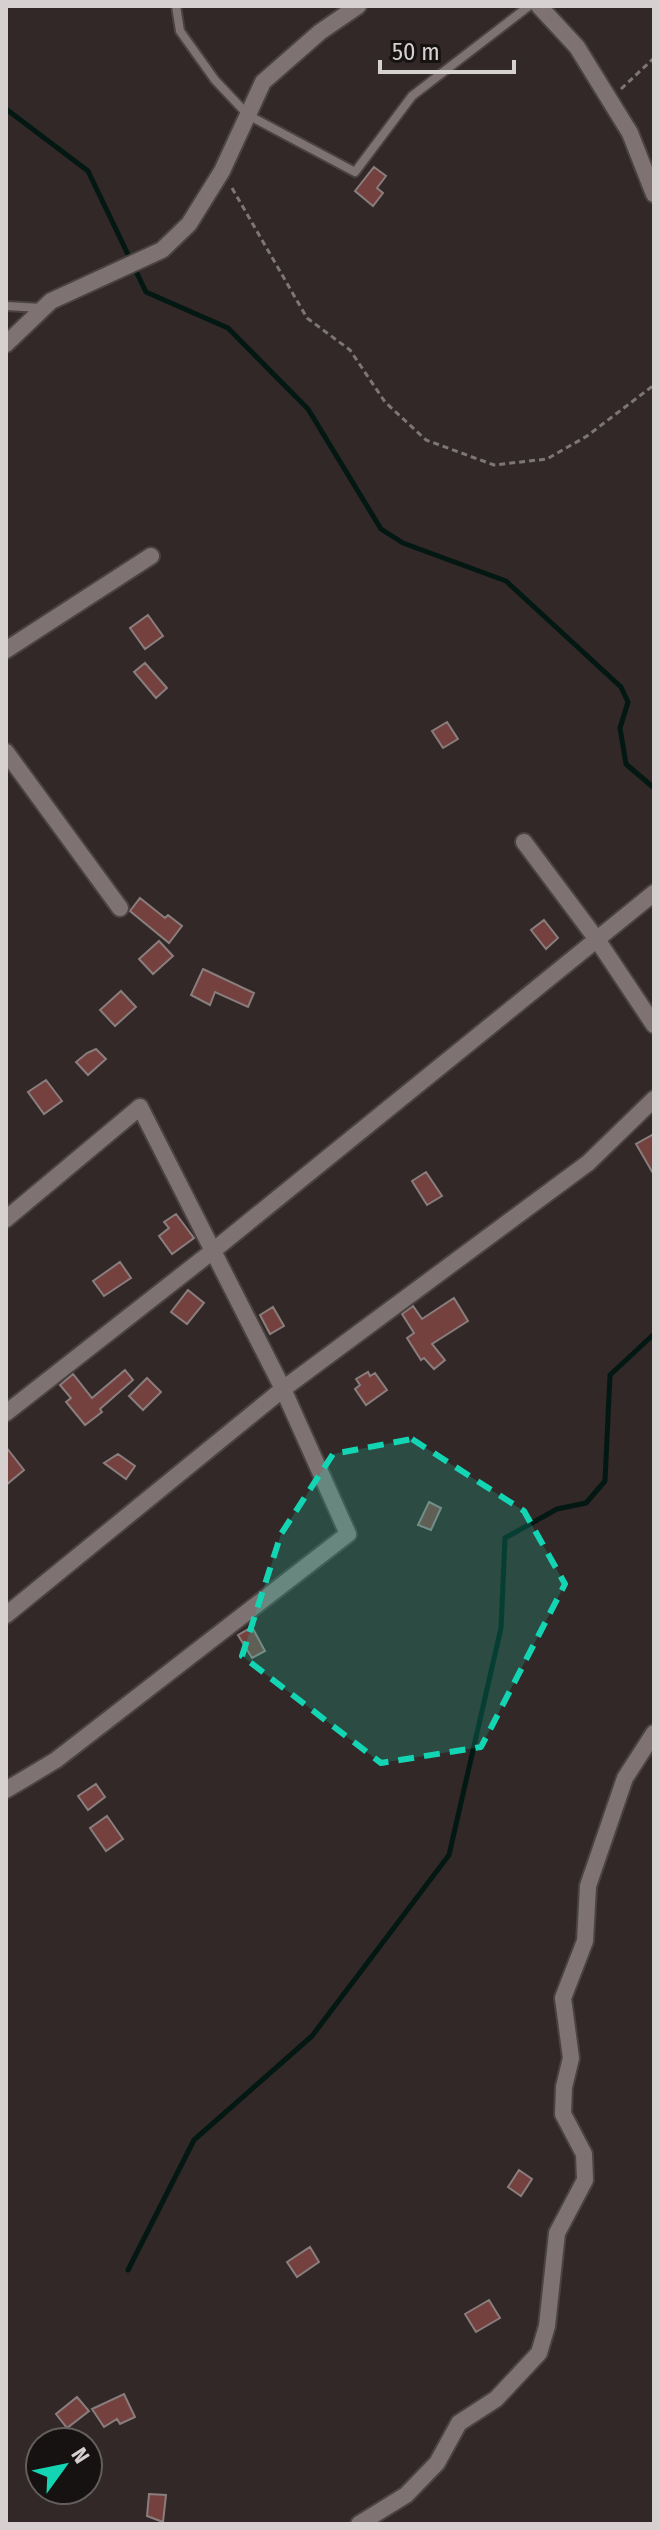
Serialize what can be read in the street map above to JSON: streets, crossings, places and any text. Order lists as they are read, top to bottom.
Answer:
{
  "scale_bar": "50 m",
  "north": "top right"
}
